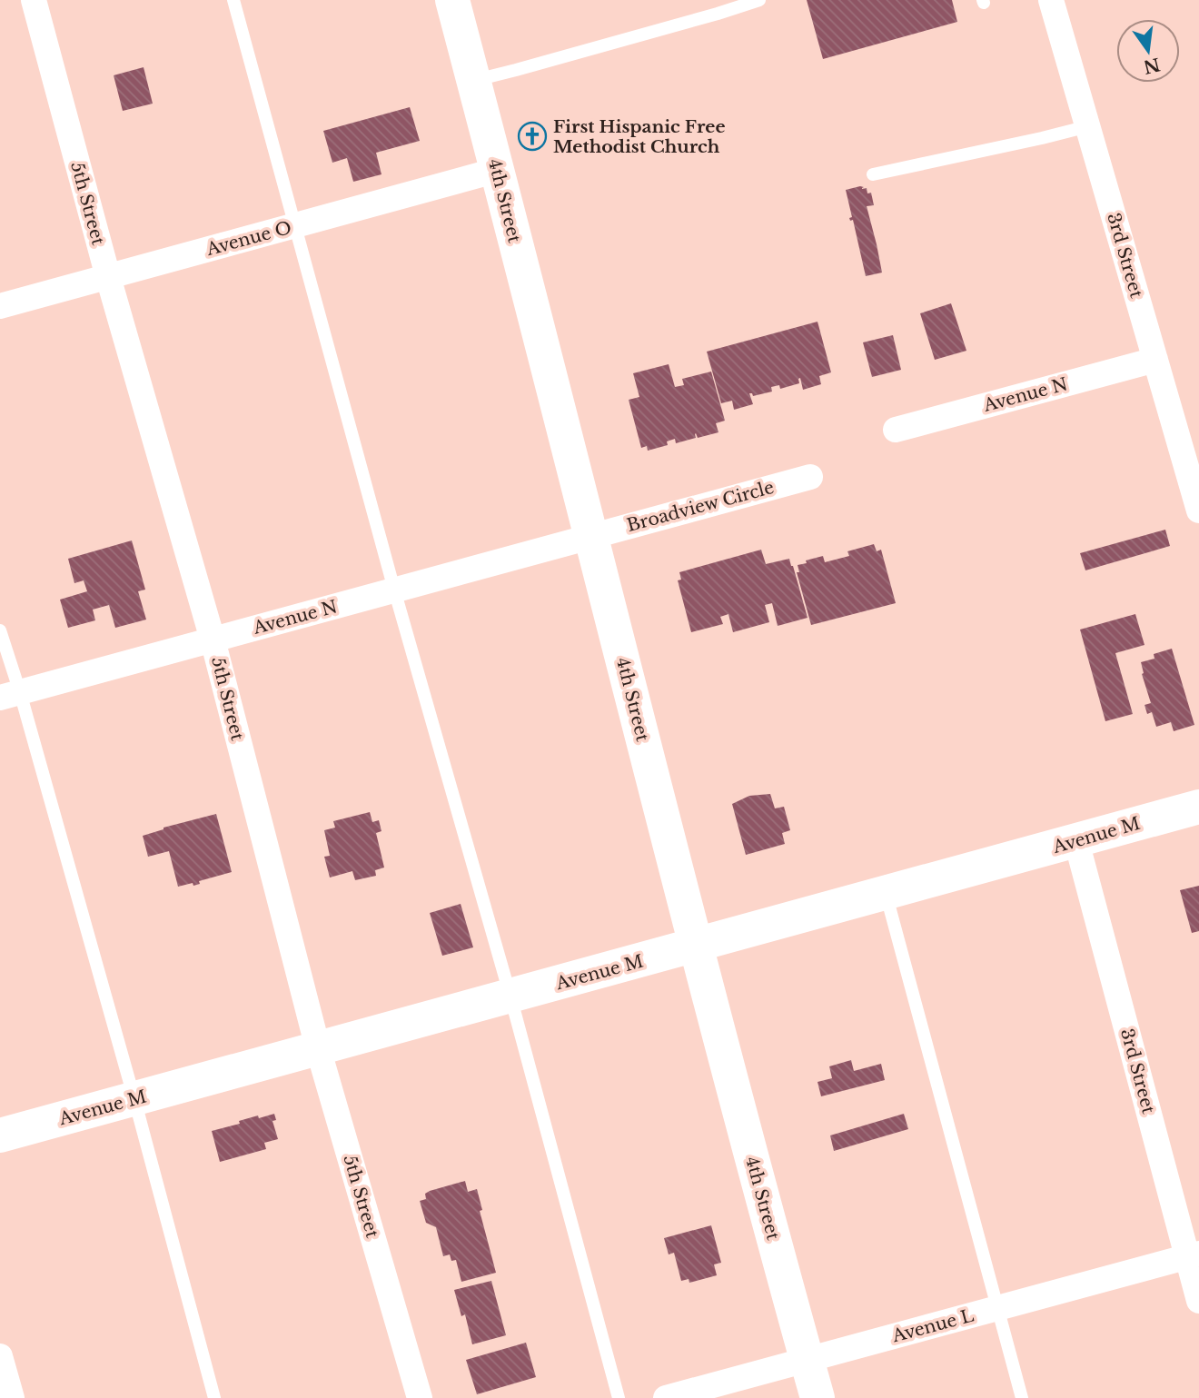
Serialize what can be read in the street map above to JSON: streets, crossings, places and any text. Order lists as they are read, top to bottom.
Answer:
{
  "streets": {
    "street": [
      "4th Street",
      "5th Street",
      "Avenue O",
      "3rd Street",
      "Avenue N",
      "Broadview Circle",
      "Avenue M",
      "Avenue L"
    ]
  },
  "crossings": [
    ["4th Street", "Avenue O"],
    ["4th Street", "Avenue N"],
    ["4th Street", "Broadview Circle"],
    ["4th Street", "Avenue M"],
    ["4th Street", "Avenue L"],
    ["5th Street", "Avenue O"],
    ["5th Street", "Avenue N"],
    ["5th Street", "Avenue M"],
    ["3rd Street", "Avenue N"],
    ["3rd Street", "Avenue M"],
    ["3rd Street", "Avenue L"],
    ["Avenue N", "Broadview Circle"]
  ],
  "places": {
    "church": ["First Hispanic Free Methodist Church"]
  },
  "north": "bottom"
}
